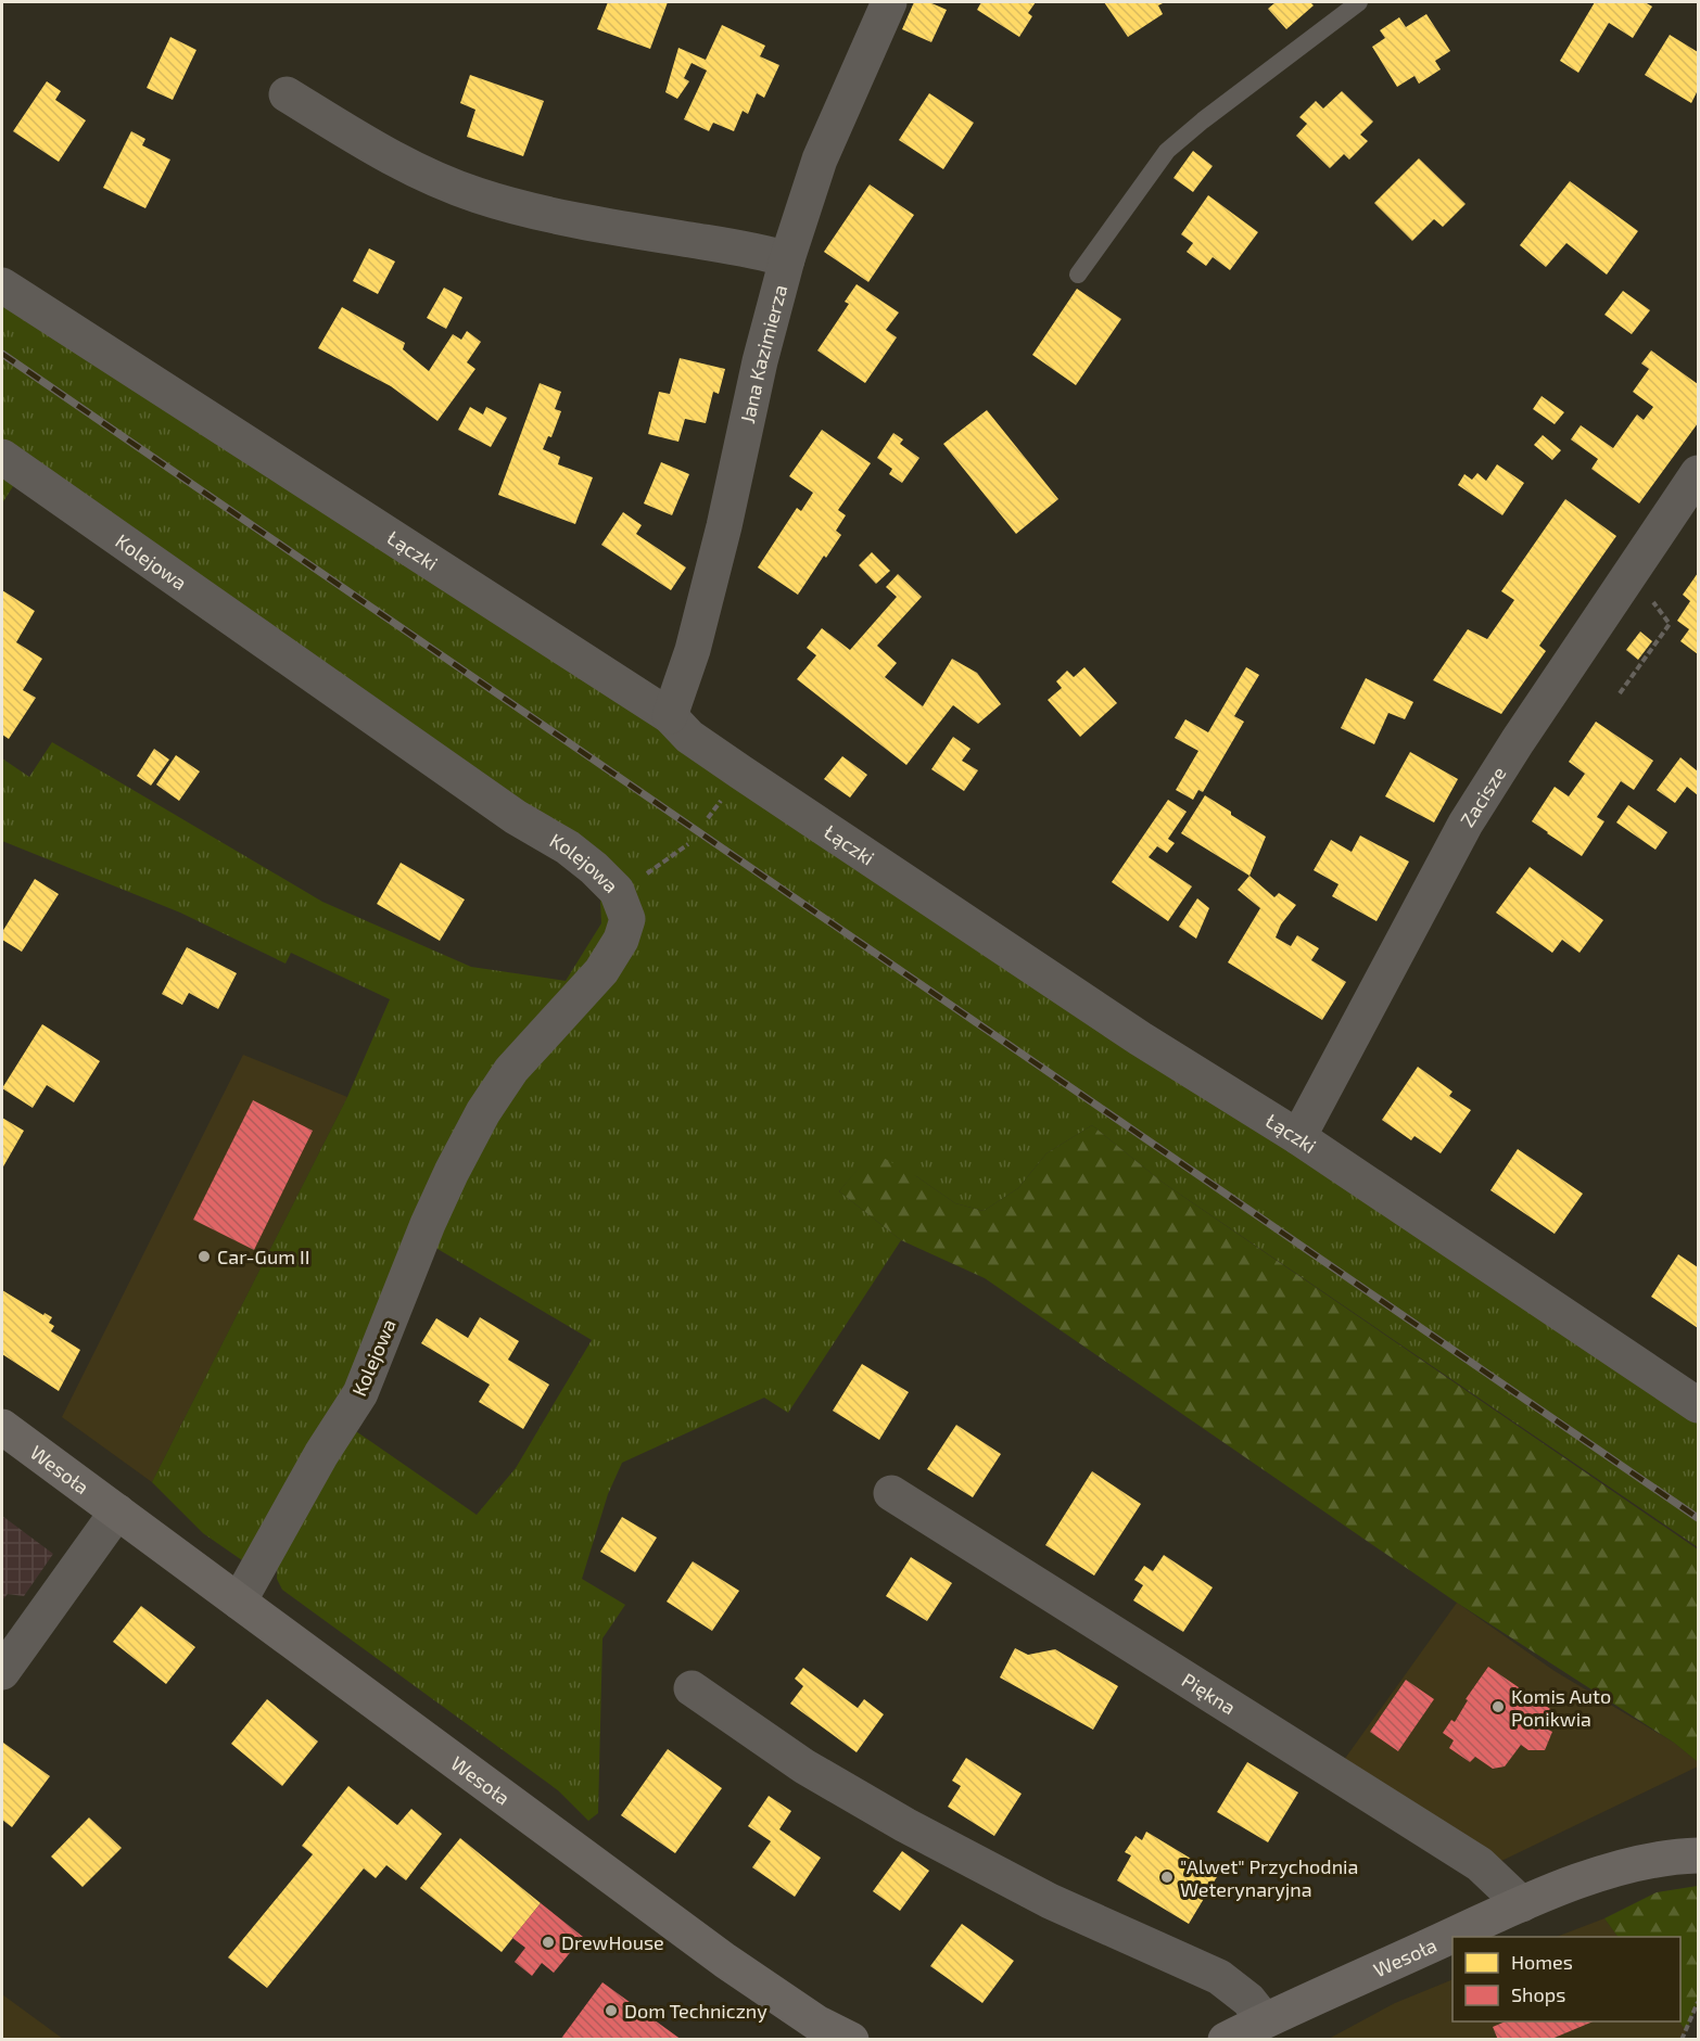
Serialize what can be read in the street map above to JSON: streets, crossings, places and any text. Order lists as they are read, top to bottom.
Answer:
{
  "streets": {
    "street": [
      "Jana Kazimierza",
      "Łączki",
      "Kolejowa",
      "Zacisze",
      "Wesoła",
      "Piękna"
    ]
  },
  "crossings": [
    ["Jana Kazimierza", "Łączki"],
    ["Łączki", "Zacisze"],
    ["Kolejowa", "Wesoła"],
    ["Wesoła", "Piękna"]
  ],
  "places": [
    "Car-Gum II",
    "Komis Auto Ponikwia",
    "\"Alwet\" Przychodnia Weterynaryjna",
    "DrewHouse",
    "Dom Techniczny"
  ],
  "legend": ["Homes", "Shops"]
}
